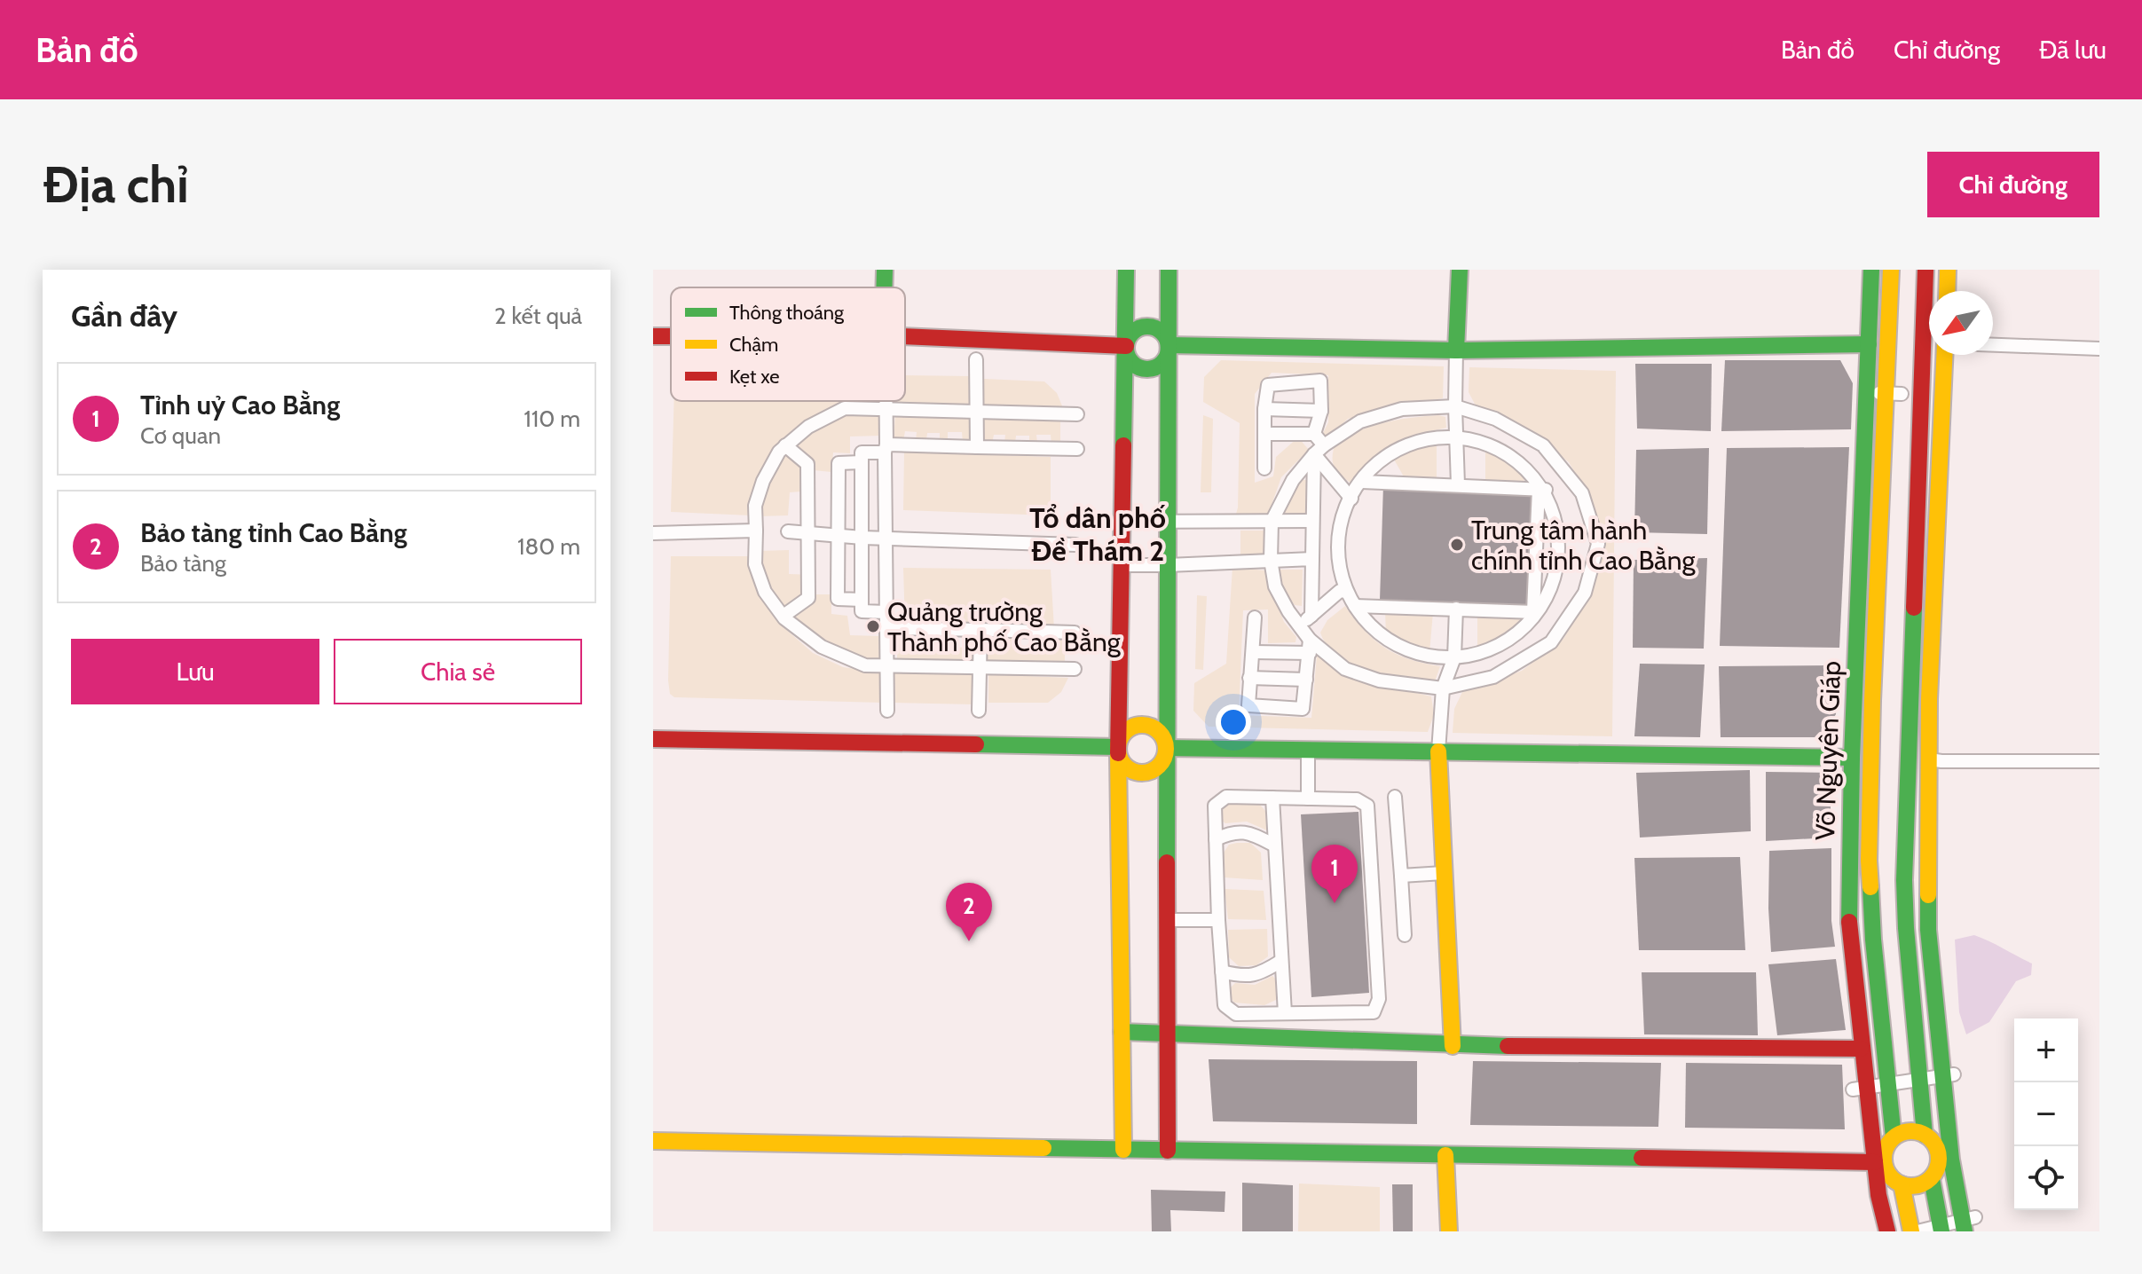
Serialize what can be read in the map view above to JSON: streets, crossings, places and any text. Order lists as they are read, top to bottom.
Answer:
{
  "streets": {
    "main road": ["Võ Nguyên Giáp"]
  },
  "districts": ["Tổ dân phố Đề Thám 2"],
  "places": ["Trung tâm hành chính tỉnh Cao Bằng", "Quảng trường Thành phố Cao Bằng"],
  "legend": ["Thông thoáng", "Chậm", "Kẹt xe"],
  "north": "bottom left",
  "page": {
    "header": "Bản đồ",
    "nav": ["Bản đồ", "Chỉ đường", "Đã lưu"],
    "buttons": [
      "Chỉ đường",
      ["Lưu", "Chia sẻ"]
    ],
    "title": "Địa chỉ",
    "heading": ["Gần đây", "2 kết quả"],
    "list": [
      {
        "mark": "1",
        "name": "Tỉnh uỷ Cao Bằng",
        "note": "Cơ quan",
        "value": "110 m"
      },
      {
        "mark": "2",
        "name": "Bảo tàng tỉnh Cao Bằng",
        "note": "Bảo tàng",
        "value": "180 m"
      }
    ],
    "pins": ["1", "2"],
    "map_buttons": ["+", "−"]
  }
}
